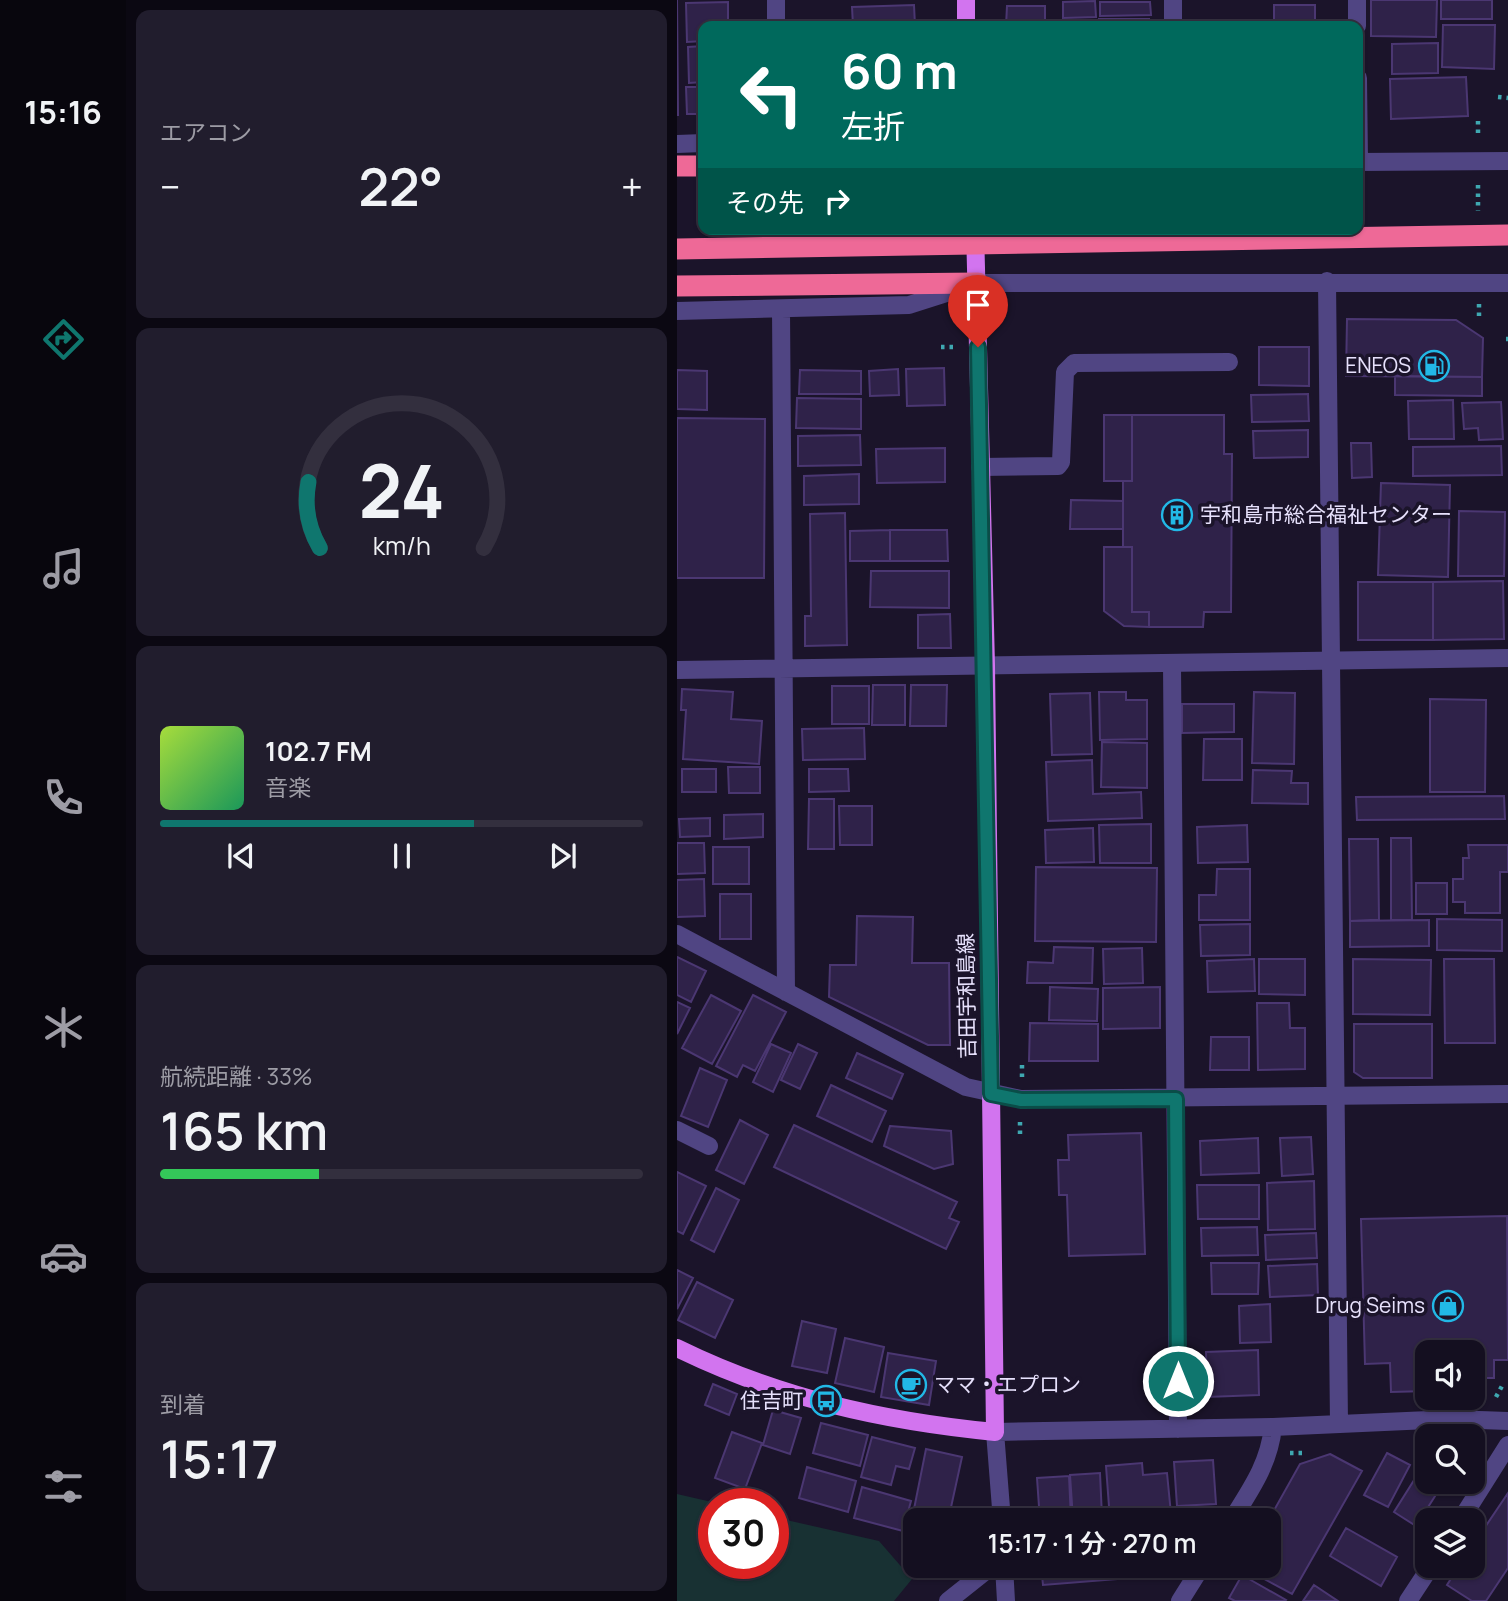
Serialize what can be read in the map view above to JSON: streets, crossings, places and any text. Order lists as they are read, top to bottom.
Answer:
{
  "streets": {
    "main road": ["吉田宇和島線"]
  },
  "places": {
    "fuel station": ["ENEOS"],
    "building": ["宇和島市総合福祉センター"],
    "shop": ["Drug Seims"],
    "cafe": ["ママ・エプロン"],
    "bus stop": ["住吉町"]
  },
  "page": {
    "tabs": "15:16",
    "tile": [
      "エアコン",
      ["航続距離 · 33%", "165 km"],
      ["到着", "15:17"]
    ],
    "turn": ["60 m", "左折"],
    "heat": ["−", "22°", "+"],
    "then": "その先",
    "song": ["102.7 FM", "音楽"],
    "limit": "30",
    "trip": "15:17 · 1 分 · 270 m",
    "gauge": ["24", "km/h"]
  }
}
